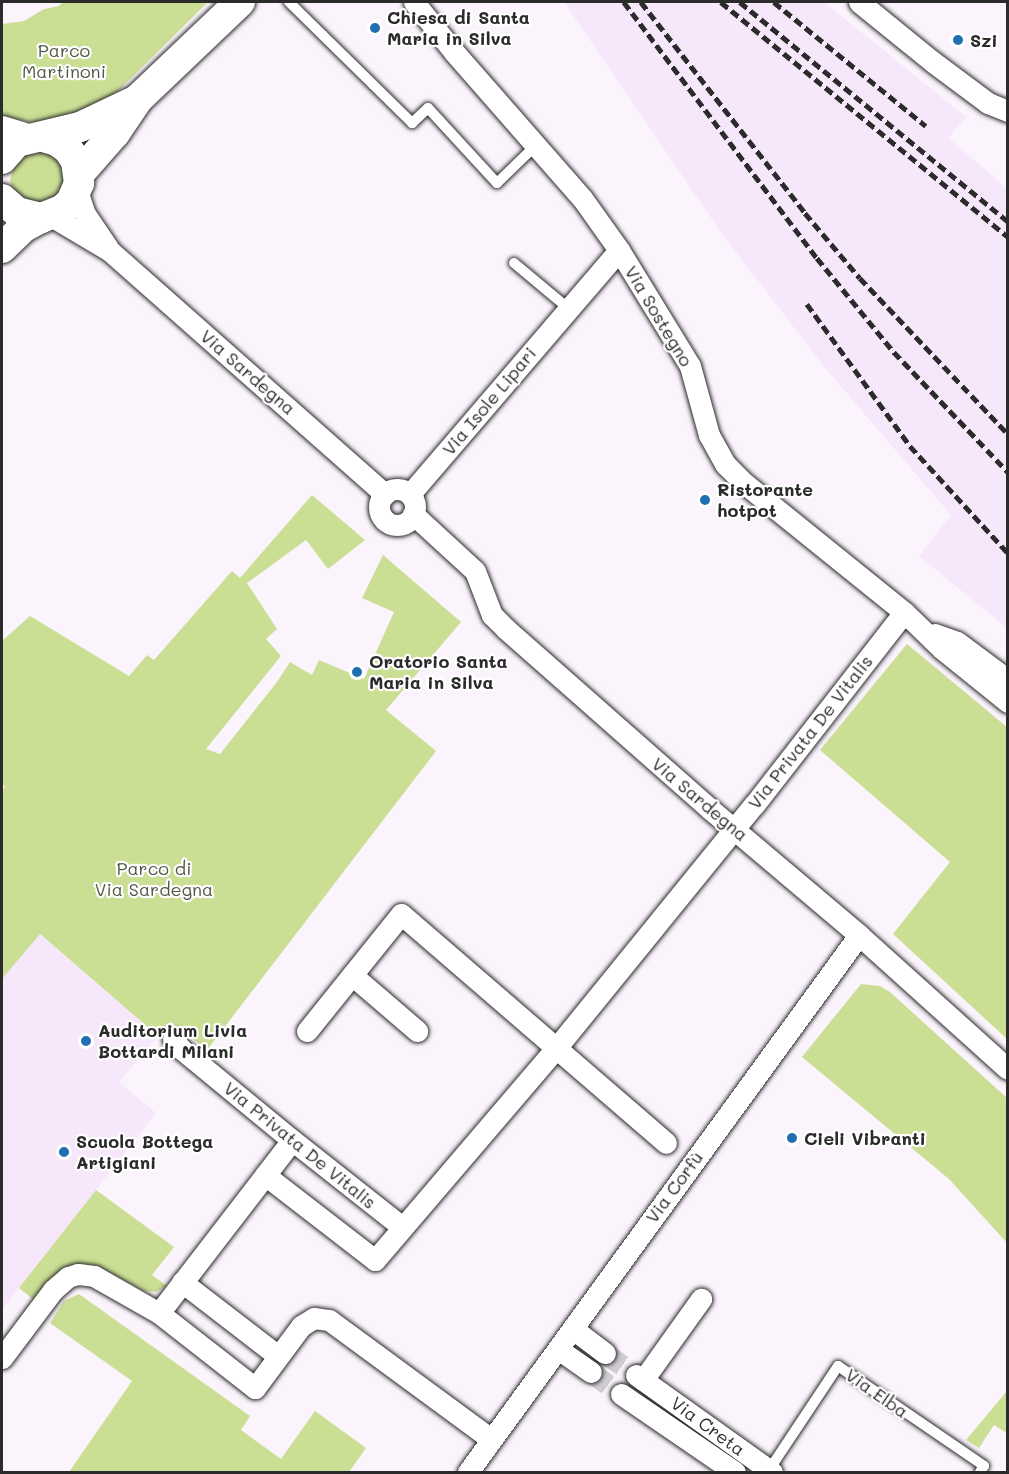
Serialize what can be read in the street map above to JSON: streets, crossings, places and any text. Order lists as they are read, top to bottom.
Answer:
{
  "streets": {
    "street": [
      "Via Sostegno",
      "Via Sardegna",
      "Via Isole Lipari",
      "Via Privata De Vitalis",
      "Via Corfù",
      "Via Creta"
    ],
    "lane": ["Via Elba"]
  },
  "crossings": [
    ["Via Sostegno", "Via Isole Lipari"],
    ["Via Sostegno", "Via Privata De Vitalis"],
    ["Via Sardegna", "Via Isole Lipari"],
    ["Via Sardegna", "Via Privata De Vitalis"],
    ["Via Sardegna", "Via Corfù"],
    ["Via Elba", "Via Creta"]
  ],
  "parks": ["Parco Martinoni", "Parco di Via Sardegna"],
  "places": [
    "Chiesa di Santa Maria in Silva",
    "Szi",
    "Ristorante hotpot",
    "Oratorio Santa Maria in Silva",
    "Auditorium Livia Bottardi Milani",
    "Cieli Vibranti",
    "Scuola Bottega Artigiani"
  ]
}
